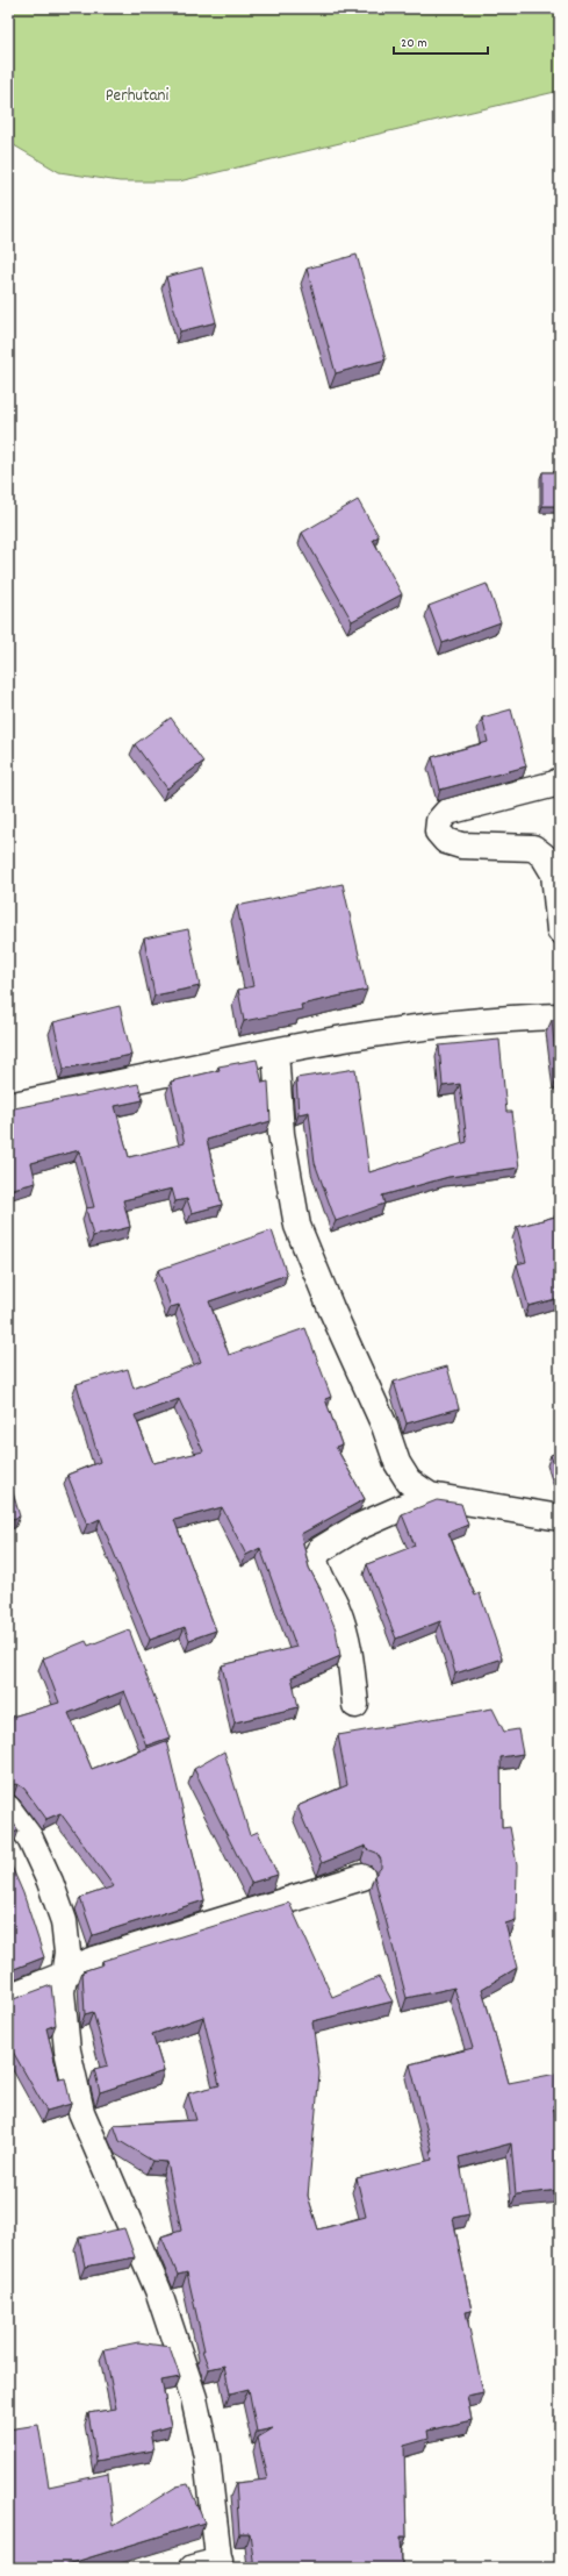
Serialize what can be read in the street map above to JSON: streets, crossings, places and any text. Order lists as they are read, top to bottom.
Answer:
{
  "parks": ["Perhutani"],
  "scale_bar": "20 m"
}
